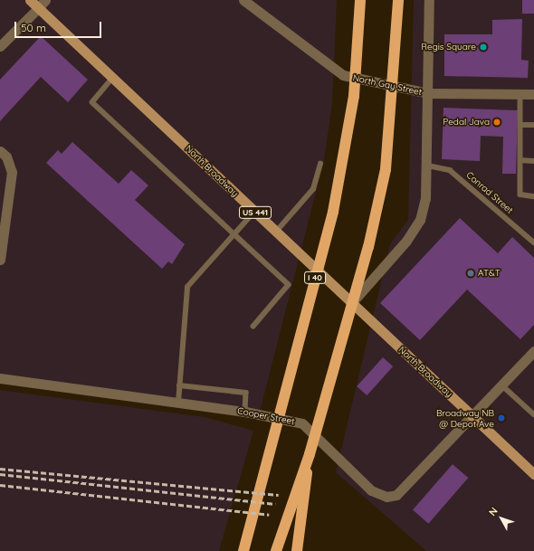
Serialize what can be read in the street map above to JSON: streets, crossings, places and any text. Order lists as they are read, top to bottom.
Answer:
{
  "streets": {
    "highway": ["I 40"],
    "main road": ["North Broadway", "US 441"],
    "street": ["North Gay Street", "Cooper Street"],
    "lane": ["Conrad Street"]
  },
  "crossings": [
    ["North Broadway", "US 441"],
    ["North Broadway", "Cooper Street"],
    ["US 441", "Cooper Street"]
  ],
  "places": [
    "Regis Square",
    "Pedal Java",
    "AT&T",
    "Broadway NB @ Depot Ave"
  ],
  "scale_bar": "50 m",
  "north": "top left"
}
